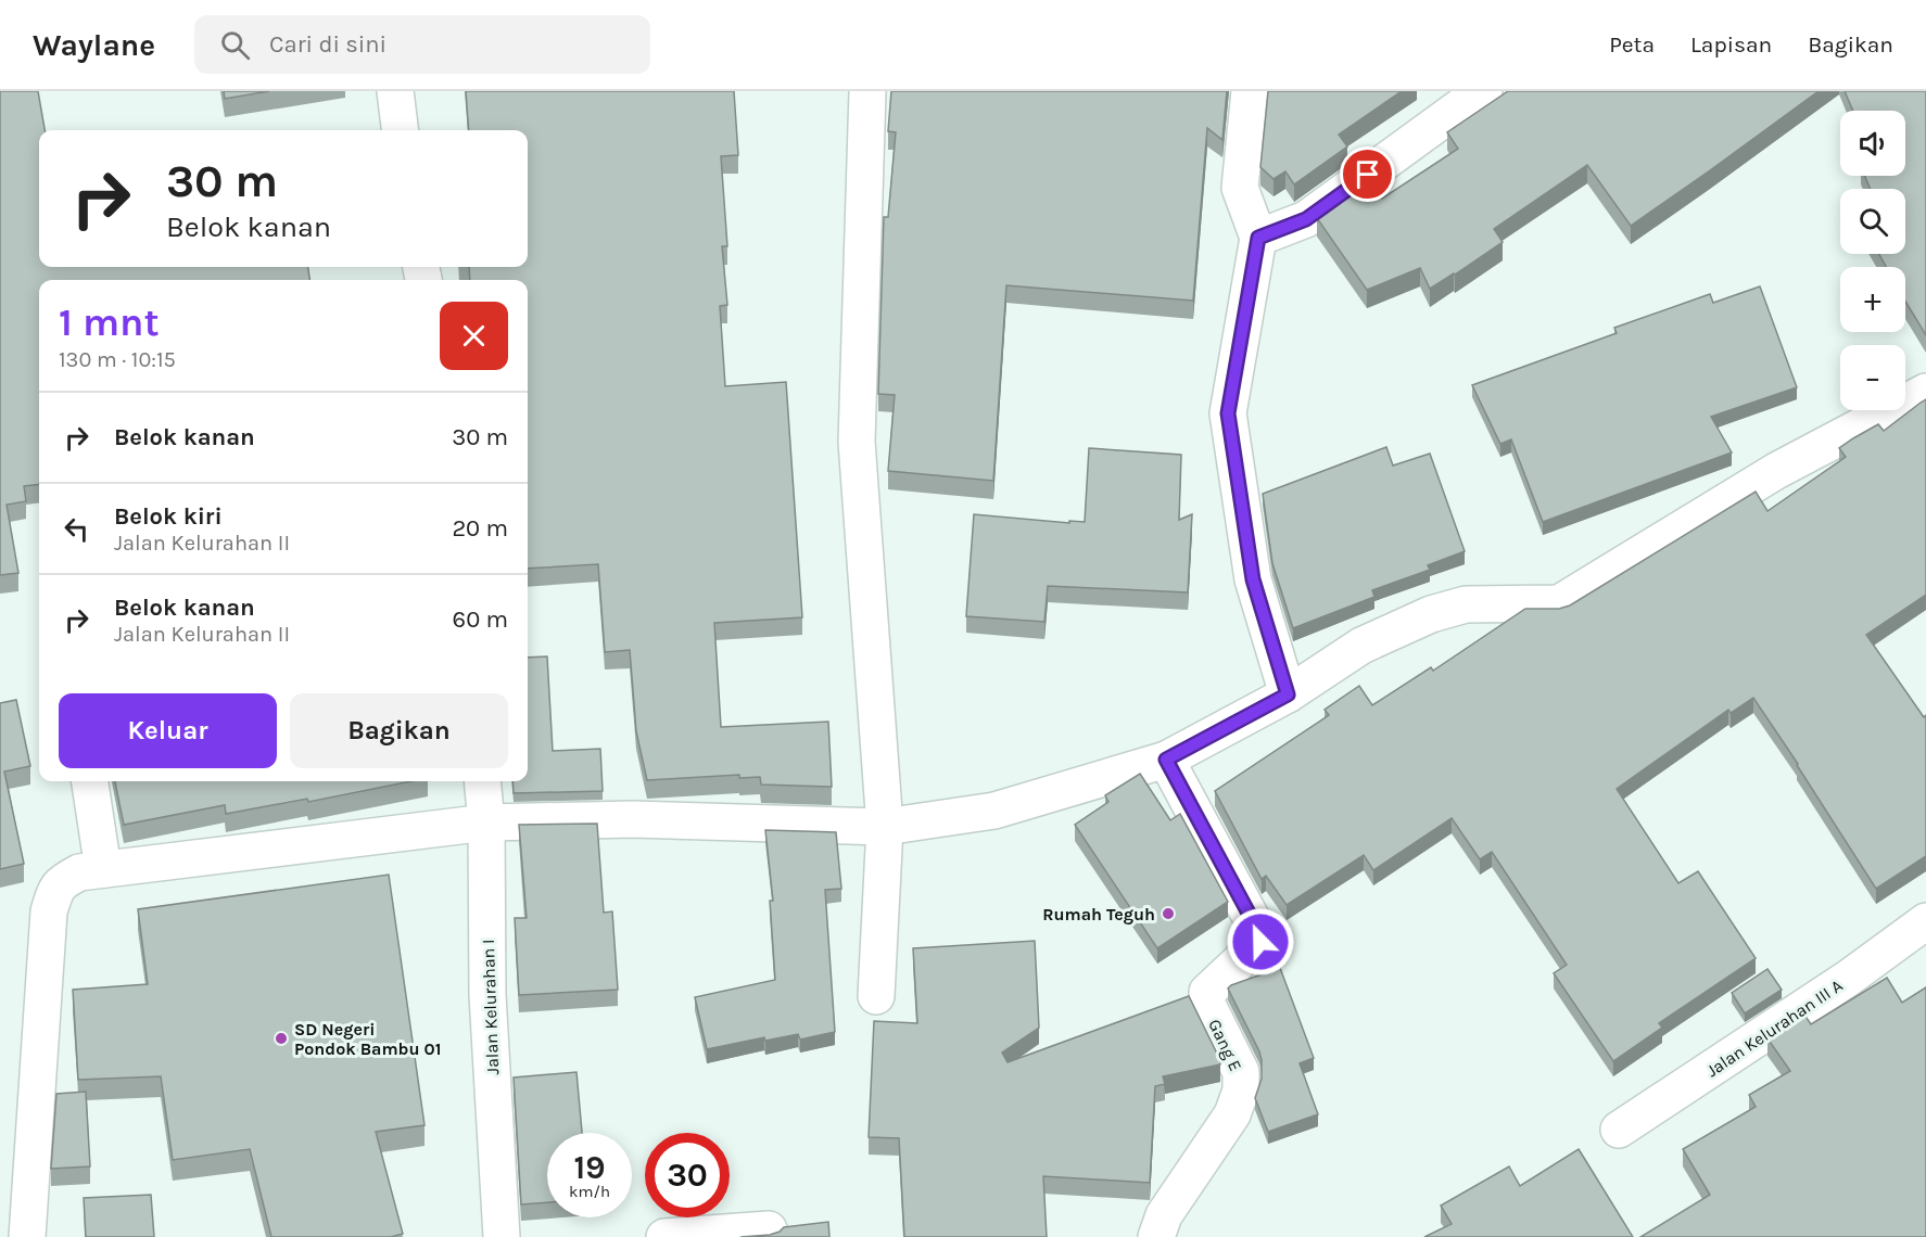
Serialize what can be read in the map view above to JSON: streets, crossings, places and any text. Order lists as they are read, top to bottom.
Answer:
{
  "streets": {
    "street": ["Jalan Kelurahan I", "Jalan Kelurahan III A", "Gang E"]
  },
  "places": ["Rumah Teguh", "SD Negeri Pondok Bambu 01"],
  "page": {
    "header": "Waylane",
    "search": "Cari di sini",
    "nav": ["Peta", "Lapisan", "Bagikan"],
    "map_buttons": ["+", "−"],
    "turn": ["30 m", "Belok kanan"],
    "heading": ["1 mnt", "130 m · 10:15"],
    "list": [
      {
        "name": "Belok kanan",
        "value": "30 m"
      },
      {
        "name": "Belok kiri",
        "note": "Jalan Kelurahan II",
        "value": "20 m"
      },
      {
        "name": "Belok kanan",
        "note": "Jalan Kelurahan II",
        "value": "60 m"
      }
    ],
    "buttons": ["Keluar", "Bagikan"],
    "speed": "19 km/h",
    "limit": "30"
  }
}
